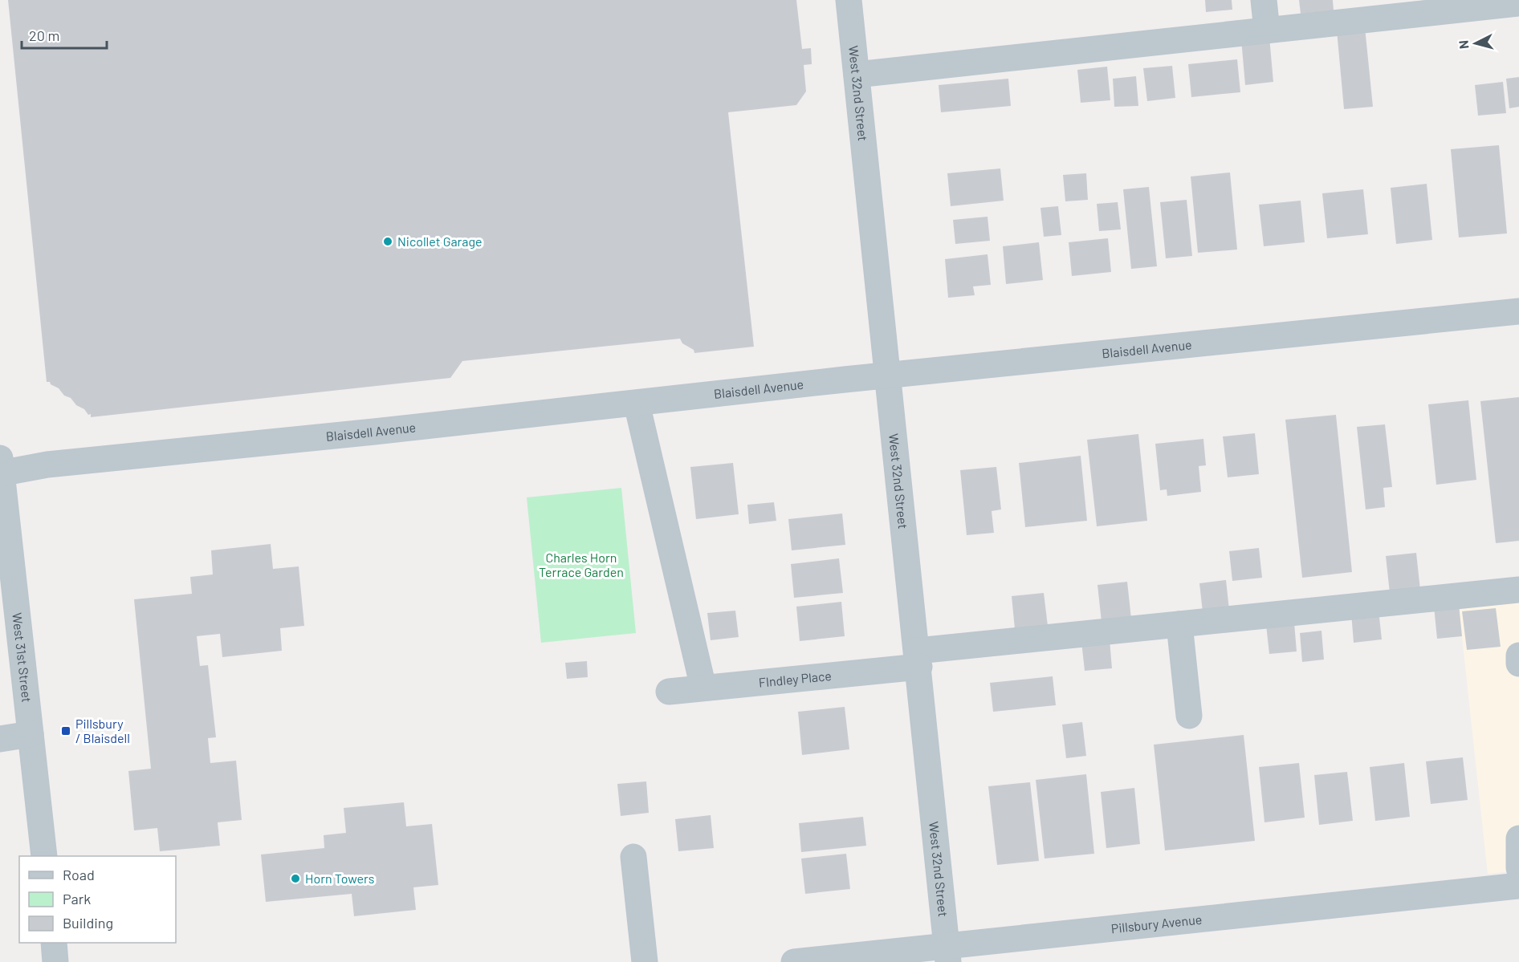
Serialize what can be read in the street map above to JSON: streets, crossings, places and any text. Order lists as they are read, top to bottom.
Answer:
{
  "streets": {
    "street": [
      "West 32nd Street",
      "Blaisdell Avenue",
      "West 31st Street",
      "FIndley Place",
      "Pillsbury Avenue"
    ]
  },
  "crossings": [
    ["West 32nd Street", "Blaisdell Avenue"],
    ["West 32nd Street", "FIndley Place"],
    ["West 32nd Street", "Pillsbury Avenue"],
    ["Blaisdell Avenue", "West 31st Street"]
  ],
  "parks": ["Charles Horn Terrace Garden"],
  "places": {
    "other": ["Nicollet Garage", "Horn Towers"],
    "transit": ["Pillsbury / Blaisdell"]
  },
  "legend": ["Road", "Park", "Building"],
  "scale_bar": "20 m",
  "north": "left"
}
